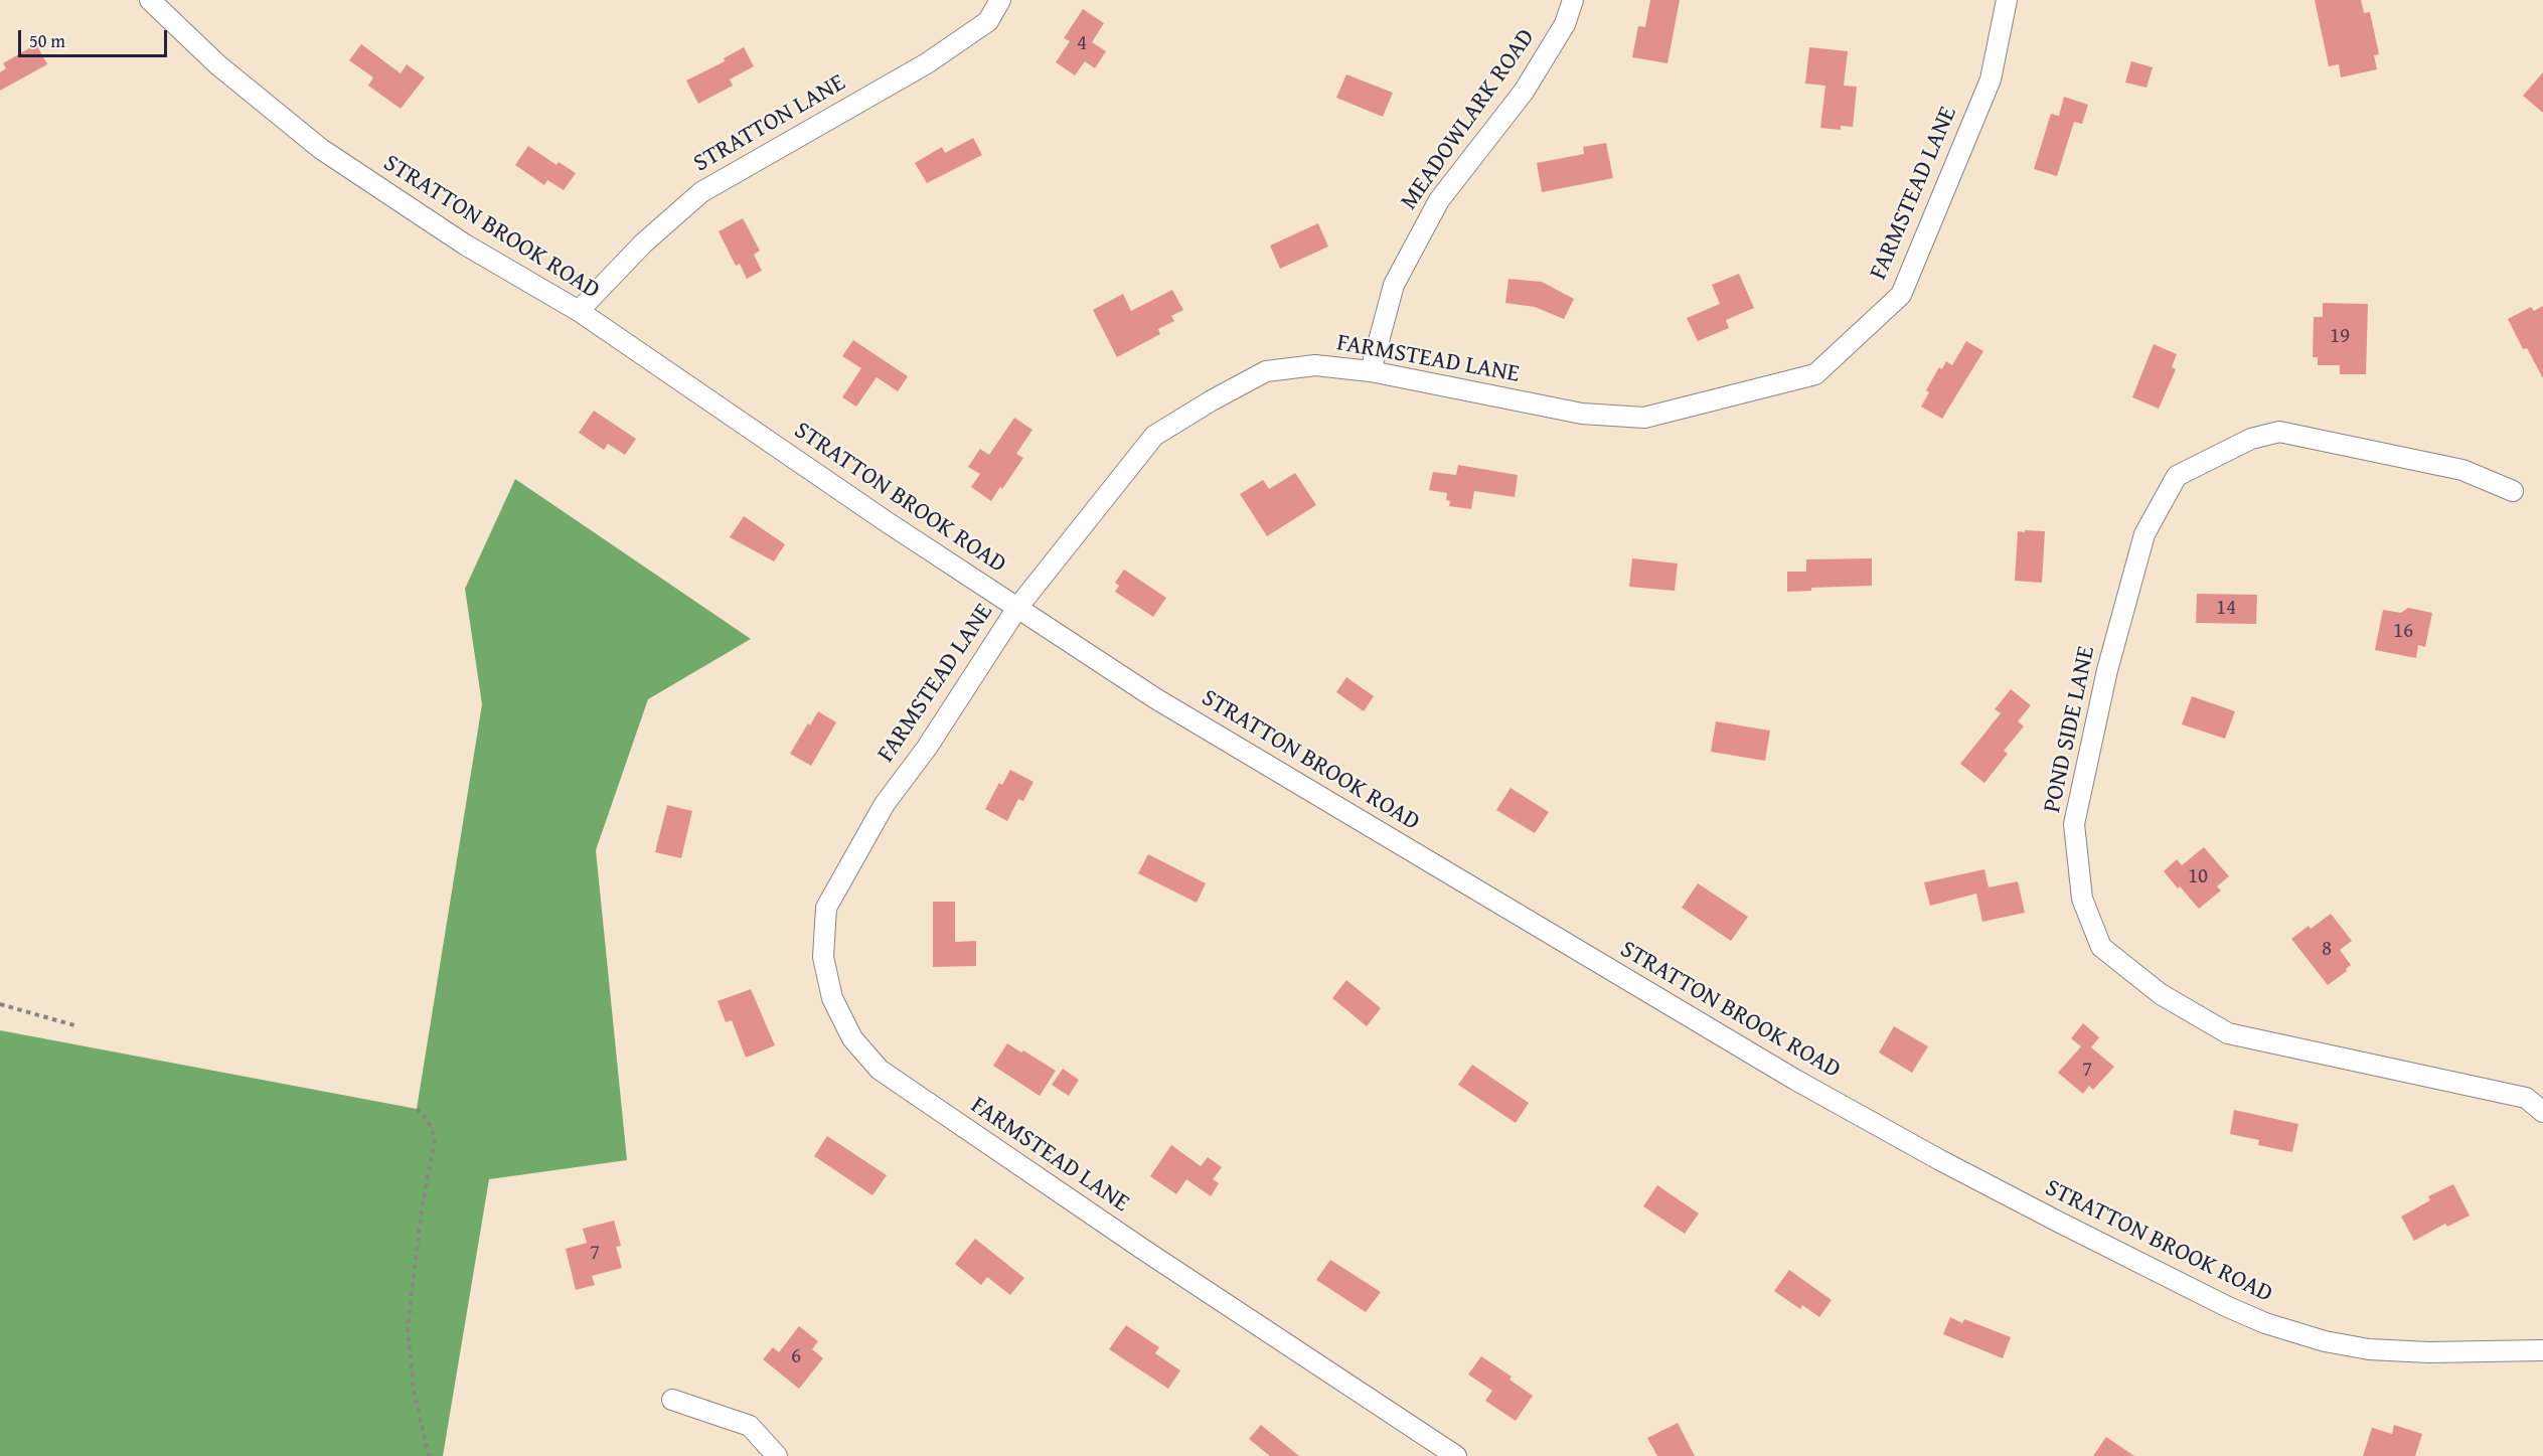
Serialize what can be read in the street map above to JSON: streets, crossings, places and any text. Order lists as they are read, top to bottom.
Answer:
{
  "streets": {
    "street": [
      "MEADOWLARK ROAD",
      "STRATTON LANE",
      "FARMSTEAD LANE",
      "STRATTON BROOK ROAD",
      "POND SIDE LANE"
    ]
  },
  "crossings": [
    ["MEADOWLARK ROAD", "FARMSTEAD LANE"],
    ["STRATTON LANE", "STRATTON BROOK ROAD"],
    ["FARMSTEAD LANE", "STRATTON BROOK ROAD"]
  ],
  "house_numbers": [
    "4",
    "19",
    "14",
    "16",
    "10",
    "8",
    "7",
    "7",
    "6"
  ],
  "scale_bar": "50 m"
}
